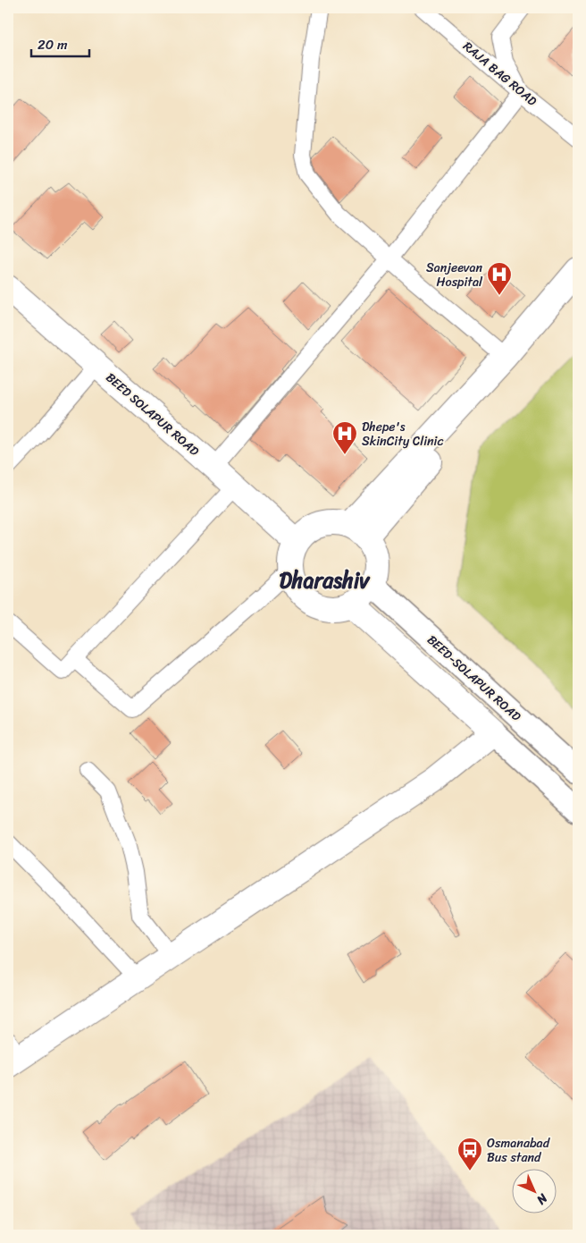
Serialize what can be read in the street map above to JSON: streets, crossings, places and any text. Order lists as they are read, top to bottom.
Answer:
{
  "streets": {
    "main road": ["BEED SOLAPUR ROAD", "BEED-SOLAPUR ROAD"],
    "street": ["RAJA BAG ROAD"]
  },
  "crossings": [
    ["BEED SOLAPUR ROAD", "BEED-SOLAPUR ROAD"]
  ],
  "districts": ["Dharashiv"],
  "places": {
    "hospital": ["Sanjeevan Hospital", "Dhepe's SkinCity Clinic"],
    "bus stop": ["Osmanabad Bus stand"]
  },
  "scale_bar": "20 m",
  "north": "bottom right"
}
